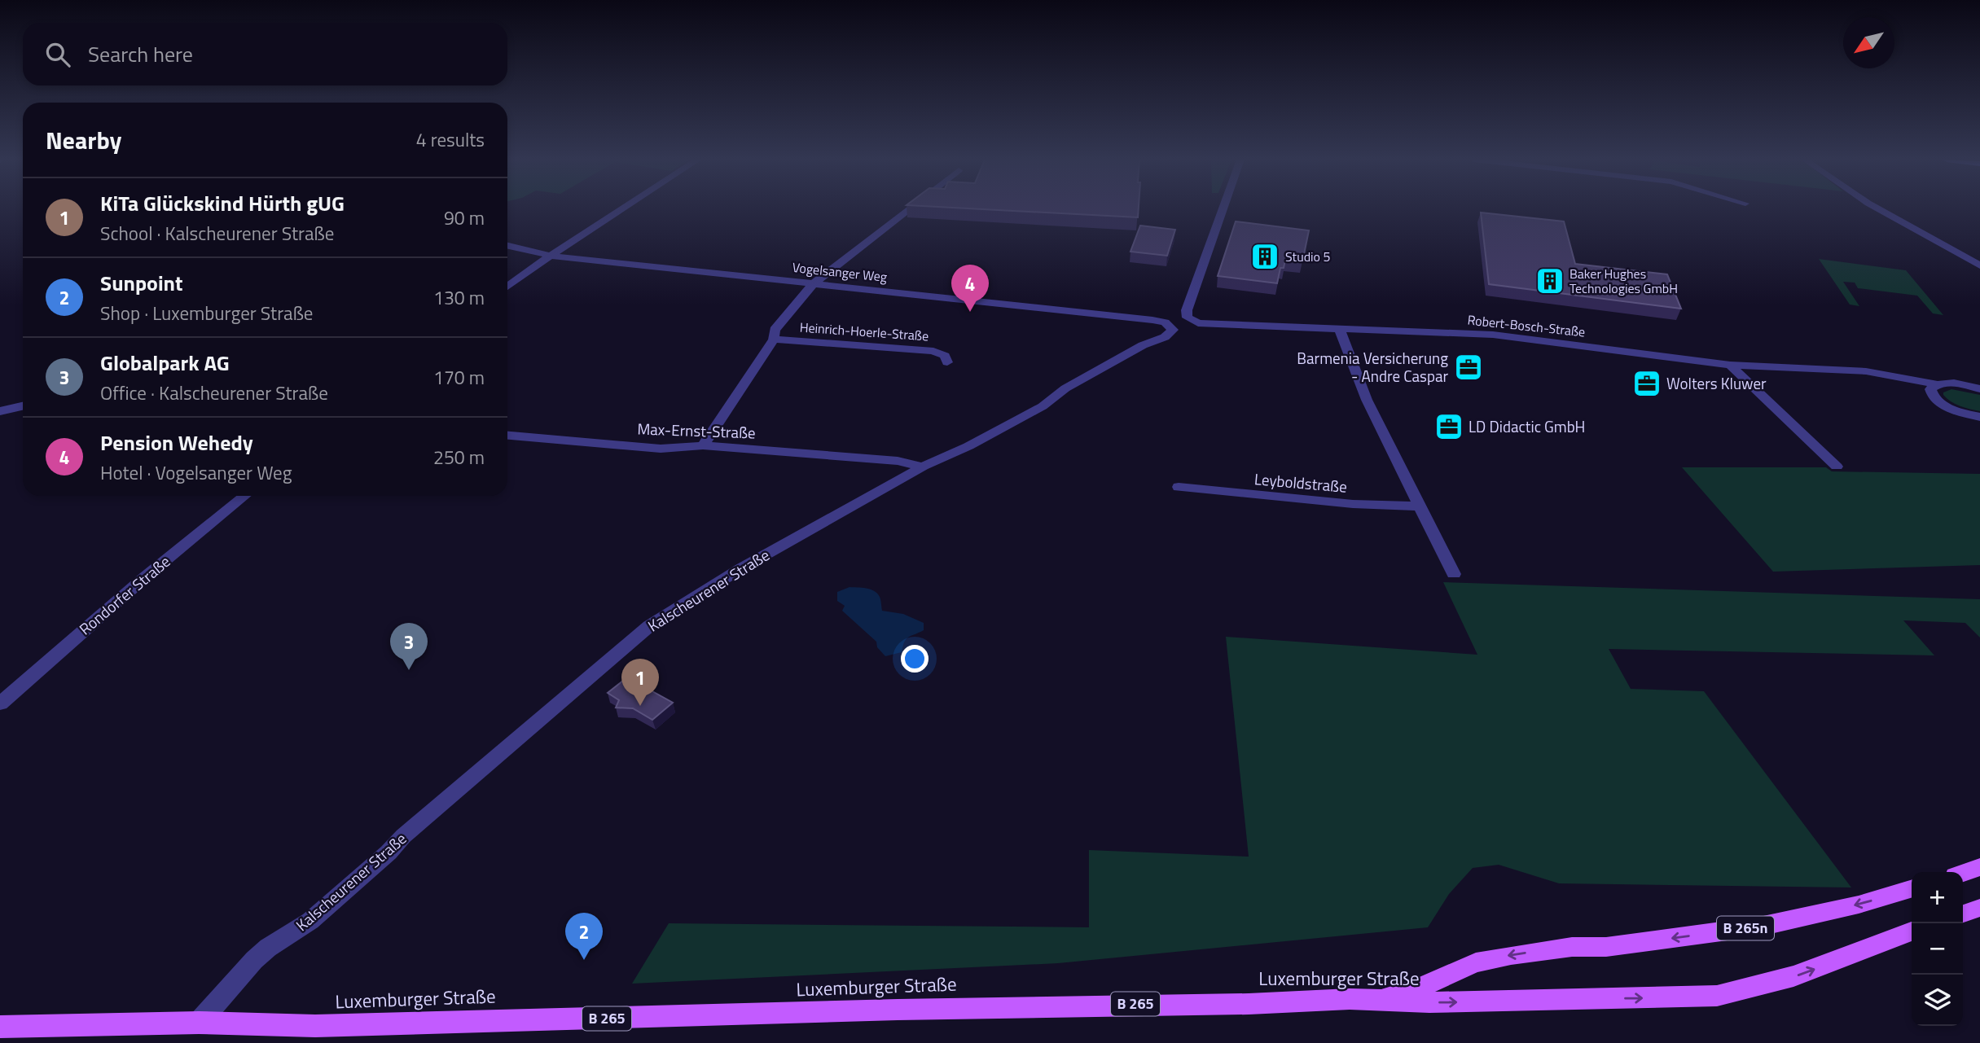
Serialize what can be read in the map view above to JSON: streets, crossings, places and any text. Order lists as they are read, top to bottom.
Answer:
{
  "streets": {
    "main road": ["B 265n", "Luxemburger Straße", "B 265"],
    "street": [
      "Vogelsanger Weg",
      "Robert-Bosch-Straße",
      "Heinrich-Hoerle-Straße",
      "Max-Ernst-Straße",
      "Leyboldstraße",
      "Kalscheurener Straße",
      "Rondorfer Straße"
    ]
  },
  "crossings": [
    ["Vogelsanger Weg", "Heinrich-Hoerle-Straße"],
    ["Vogelsanger Weg", "Kalscheurener Straße"],
    ["Heinrich-Hoerle-Straße", "Max-Ernst-Straße"],
    ["Max-Ernst-Straße", "Kalscheurener Straße"],
    ["Kalscheurener Straße", "Luxemburger Straße"],
    ["B 265n", "Luxemburger Straße"]
  ],
  "places": {
    "building": ["Studio 5", "Baker Hughes Technologies GmbH"],
    "office": ["Barmenia Versicherung - Andre Caspar", "Wolters Kluwer", "LD Didactic GmbH"]
  },
  "north": "bottom left",
  "page": {
    "search": "Search here",
    "heading": ["Nearby", "4 results"],
    "list": [
      {
        "mark": "1",
        "name": "KiTa Glückskind Hürth gUG",
        "note": "School · Kalscheurener Straße",
        "value": "90 m"
      },
      {
        "mark": "2",
        "name": "Sunpoint",
        "note": "Shop · Luxemburger Straße",
        "value": "130 m"
      },
      {
        "mark": "3",
        "name": "Globalpark AG",
        "note": "Office · Kalscheurener Straße",
        "value": "170 m"
      },
      {
        "mark": "4",
        "name": "Pension Wehedy",
        "note": "Hotel · Vogelsanger Weg",
        "value": "250 m"
      }
    ],
    "pins": [
      "4",
      "3",
      "1",
      "2"
    ],
    "map_buttons": ["+", "−"]
  }
}
